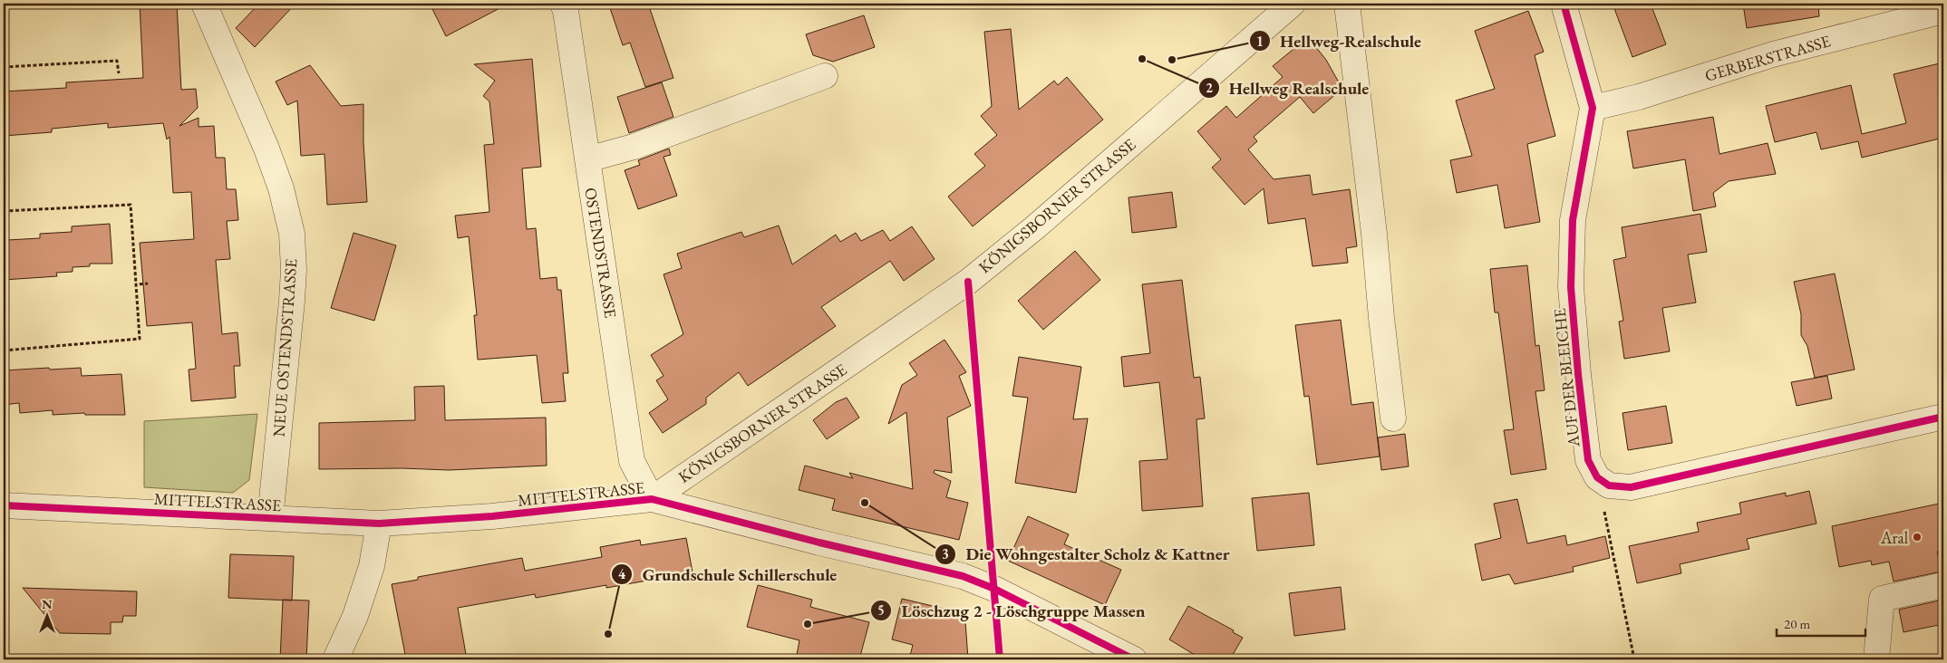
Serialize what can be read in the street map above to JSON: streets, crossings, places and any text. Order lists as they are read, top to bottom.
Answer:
{
  "streets": {
    "street": [
      "GERBERSTRASSE",
      "KÖNIGSBORNER STRASSE",
      "OSTENDSTRASSE",
      "NEUE OSTENDSTRASSE",
      "AUF DER BLEICHE",
      "MITTELSTRASSE"
    ]
  },
  "crossings": [
    ["GERBERSTRASSE", "AUF DER BLEICHE"],
    ["KÖNIGSBORNER STRASSE", "OSTENDSTRASSE"],
    ["KÖNIGSBORNER STRASSE", "MITTELSTRASSE"],
    ["OSTENDSTRASSE", "MITTELSTRASSE"],
    ["NEUE OSTENDSTRASSE", "MITTELSTRASSE"]
  ],
  "places": [
    "Hellweg Realschule",
    "Hellweg-Realschule",
    "Die Wohngestalter Scholz & Kattner",
    "Aral",
    "Löschzug 2 - Löschgruppe Massen",
    "Grundschule Schillerschule"
  ],
  "scale_bar": "20 m",
  "north": "top"
}
